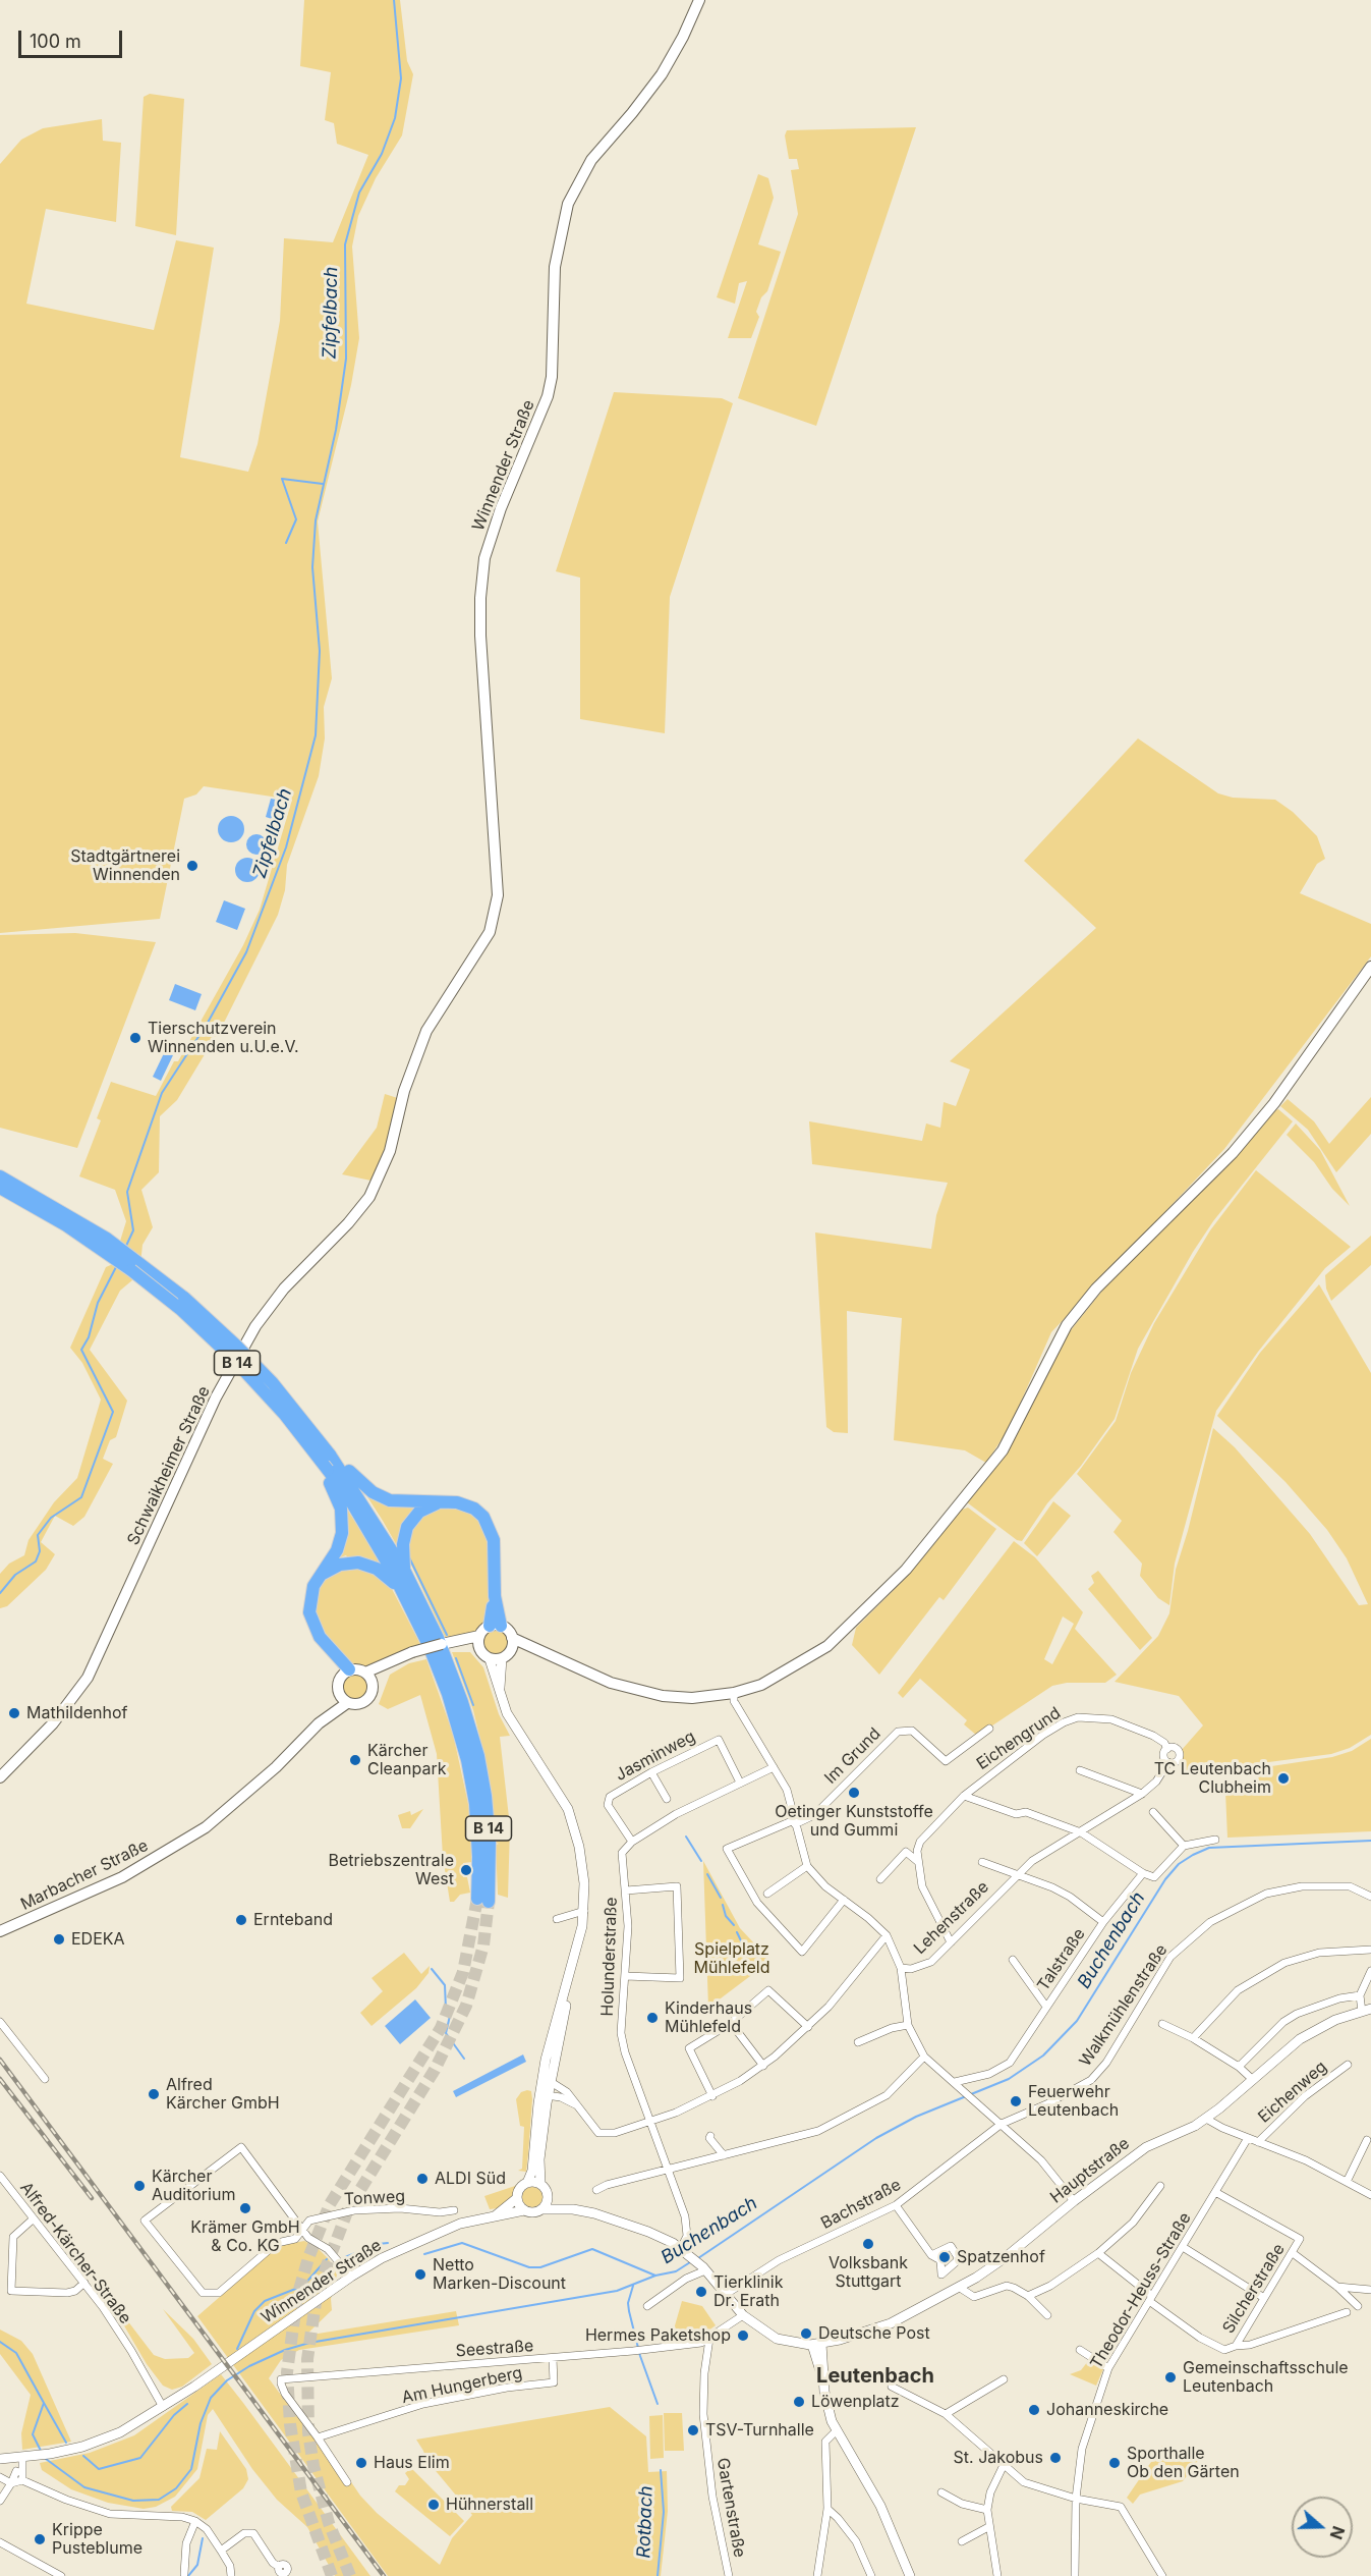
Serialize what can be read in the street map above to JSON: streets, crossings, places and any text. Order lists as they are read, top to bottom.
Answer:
{
  "streets": {
    "highway": ["B 14"],
    "main road": ["Winnender Straße", "Schwaikheimer Straße", "Marbacher Straße"],
    "street": [
      "Eichengrund",
      "Jasminweg",
      "Im Grund",
      "Lehenstraße",
      "Holunderstraße",
      "Talstraße",
      "Walkmühlenstraße",
      "Eichenweg",
      "Hauptstraße",
      "Tonweg",
      "Bachstraße",
      "Alfred-Kärcher-Straße",
      "Silcherstraße",
      "Theodor-Heuss-Straße",
      "Seestraße",
      "Am Hungerberg",
      "Gartenstraße"
    ]
  },
  "crossings": [
    ["Winnender Straße", "Schwaikheimer Straße"],
    ["Winnender Straße", "Alfred-Kärcher-Straße"],
    ["Eichengrund", "Lehenstraße"],
    ["Jasminweg", "Holunderstraße"],
    ["Walkmühlenstraße", "Bachstraße"],
    ["Silcherstraße", "Theodor-Heuss-Straße"],
    ["Seestraße", "Am Hungerberg"],
    ["Seestraße", "Gartenstraße"]
  ],
  "districts": ["Leutenbach"],
  "water": ["Zipfelbach", "Buchenbach", "Rotbach"],
  "parks": ["Spielplatz Mühlefeld"],
  "places": [
    "Stadtgärtnerei Winnenden",
    "Tierschutzverein Winnenden u.U.e.V.",
    "Mathildenhof",
    "Kärcher Cleanpark",
    "TC Leutenbach Clubheim",
    "Oetinger Kunststoffe und Gummi",
    "Betriebszentrale West",
    "Ernteband",
    "EDEKA",
    "Kinderhaus Mühlefeld",
    "Alfred Kärcher GmbH",
    "Feuerwehr Leutenbach",
    "ALDI Süd",
    "Kärcher Auditorium",
    "Krämer GmbH & Co. KG",
    "Volksbank Stuttgart",
    "Spatzenhof",
    "Netto Marken-Discount",
    "Tierklinik Dr. Erath",
    "Deutsche Post",
    "Hermes Paketshop",
    "Gemeinschaftsschule Leutenbach",
    "Löwenplatz",
    "Johanneskirche",
    "TSV-Turnhalle",
    "St. Jakobus",
    "Haus Elim",
    "Sporthalle Ob den Gärten",
    "Hühnerstall",
    "Krippe Pusteblume"
  ],
  "scale_bar": "100 m",
  "north": "right"
}
